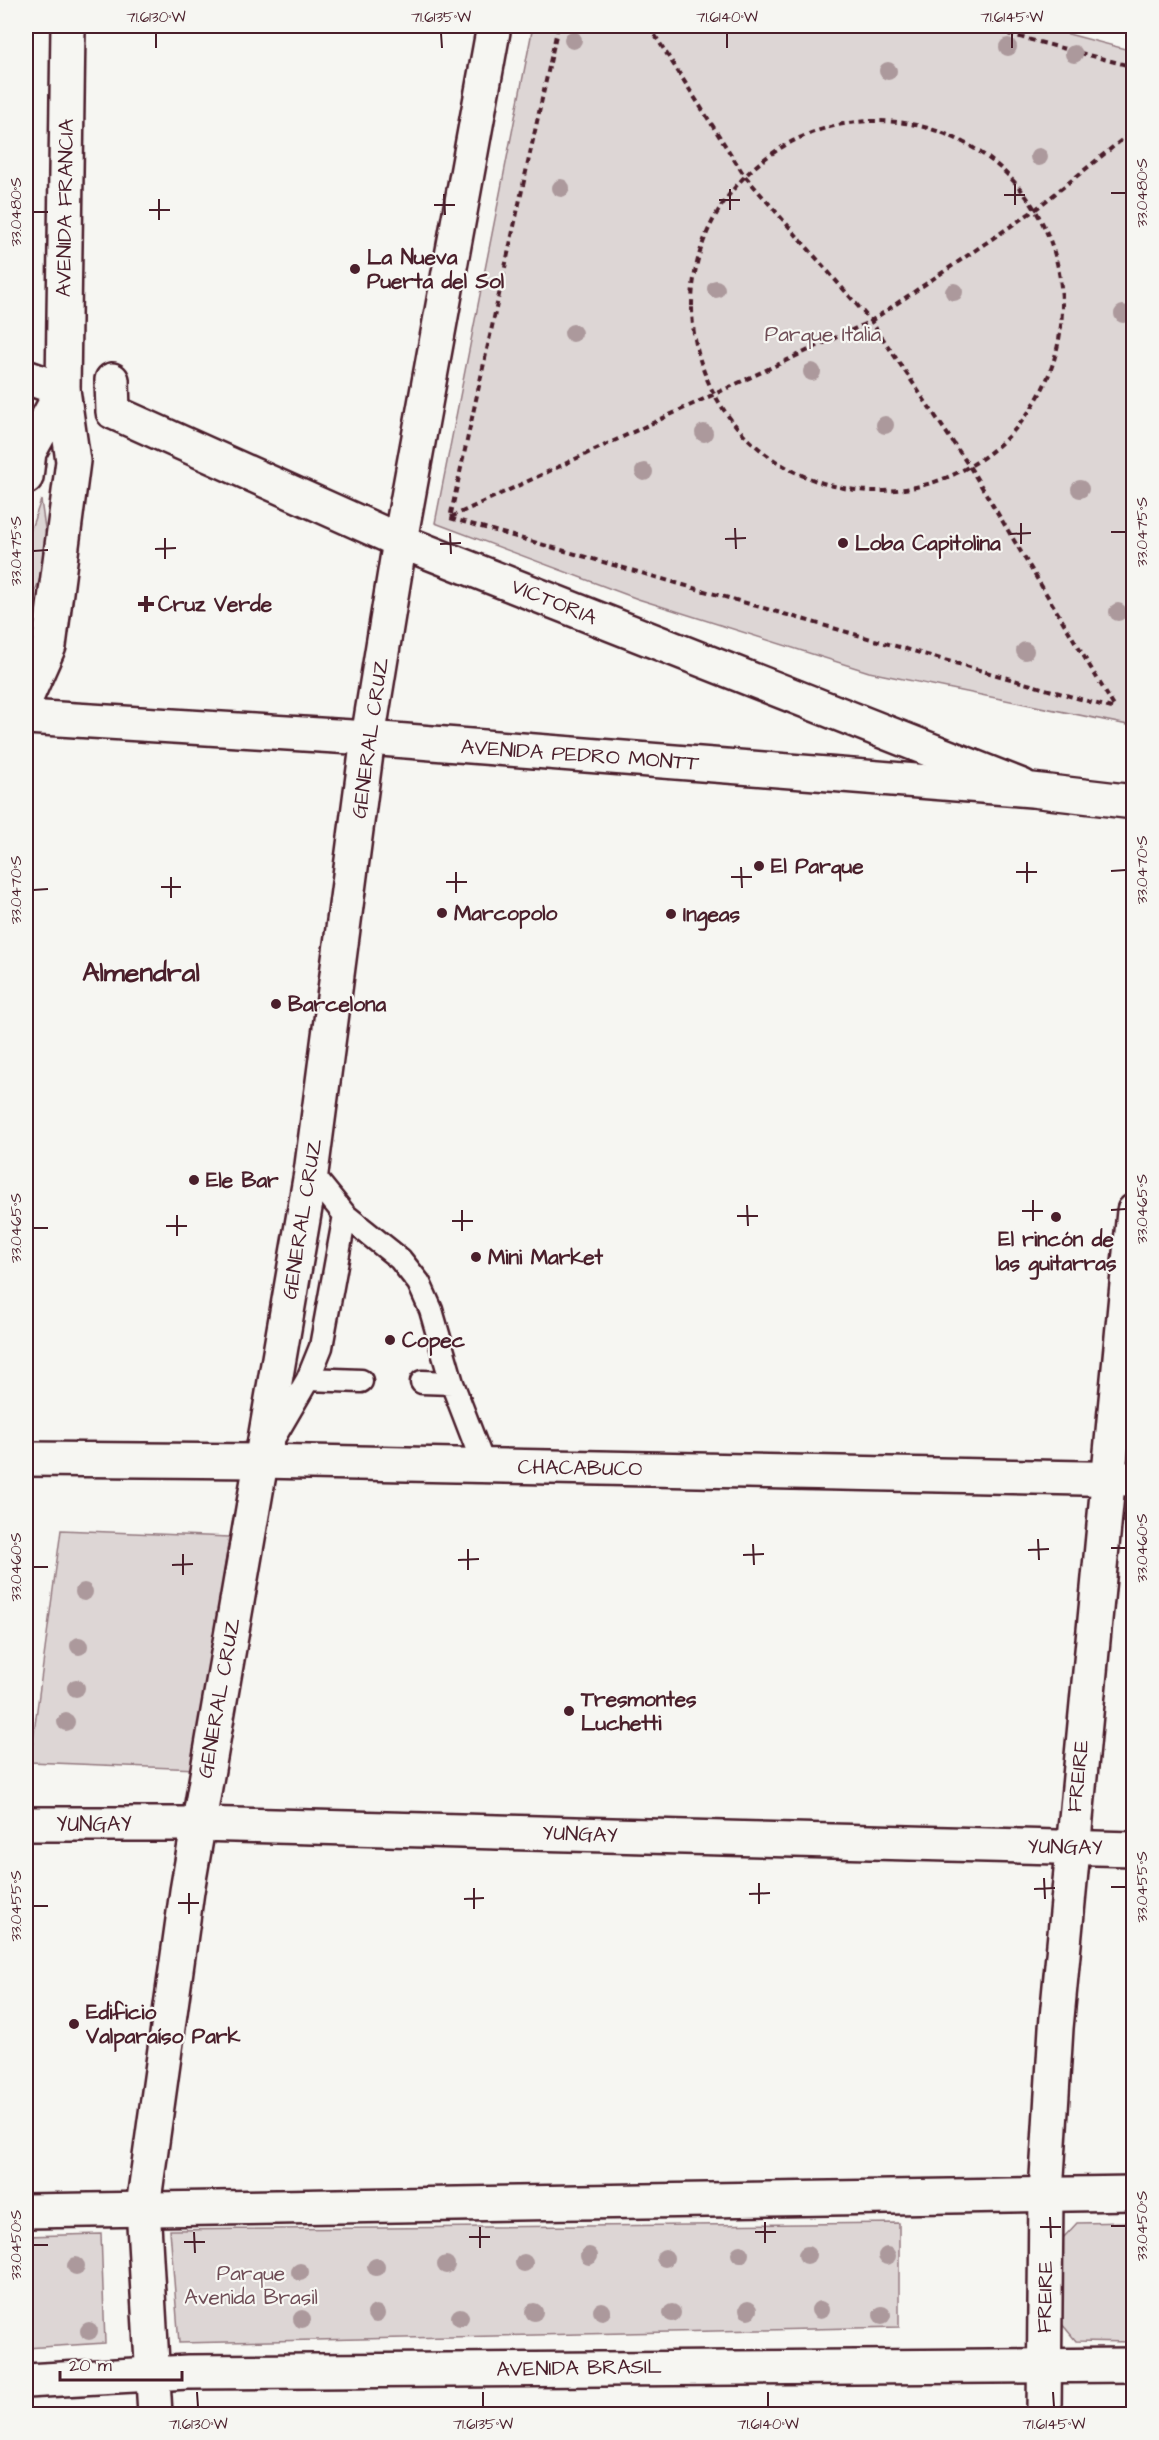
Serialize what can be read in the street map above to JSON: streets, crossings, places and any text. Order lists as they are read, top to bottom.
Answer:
{
  "streets": {
    "street": [
      "AVENIDA FRANCIA",
      "VICTORIA",
      "GENERAL CRUZ",
      "AVENIDA PEDRO MONTT",
      "CHACABUCO",
      "FREIRE",
      "YUNGAY",
      "AVENIDA BRASIL"
    ]
  },
  "crossings": [
    ["VICTORIA", "GENERAL CRUZ"],
    ["VICTORIA", "AVENIDA PEDRO MONTT"],
    ["GENERAL CRUZ", "AVENIDA PEDRO MONTT"],
    ["GENERAL CRUZ", "CHACABUCO"],
    ["GENERAL CRUZ", "YUNGAY"],
    ["GENERAL CRUZ", "AVENIDA BRASIL"],
    ["CHACABUCO", "FREIRE"],
    ["FREIRE", "YUNGAY"],
    ["FREIRE", "AVENIDA BRASIL"]
  ],
  "districts": ["Almendral"],
  "parks": ["Parque Italia", "Parque Avenida Brasil"],
  "places": {
    "other": [
      "La Nueva Puerta del Sol",
      "Loba Capitolina",
      "El Parque",
      "Marcopolo",
      "Ingeas",
      "Barcelona",
      "Ele Bar",
      "El rincón de las guitarras",
      "Mini Market",
      "Copec",
      "Tresmontes Luchetti",
      "Edificio Valparaíso Park"
    ],
    "health": ["Cruz Verde"]
  },
  "scale_bar": "20 m",
  "coordinates": [
    "71.6130°W",
    "71.6135°W",
    "71.6140°W",
    "71.6145°W",
    "33.0480°S",
    "33.0475°S",
    "33.0470°S",
    "33.0465°S",
    "33.0460°S",
    "33.0455°S",
    "33.0450°S"
  ]
}
